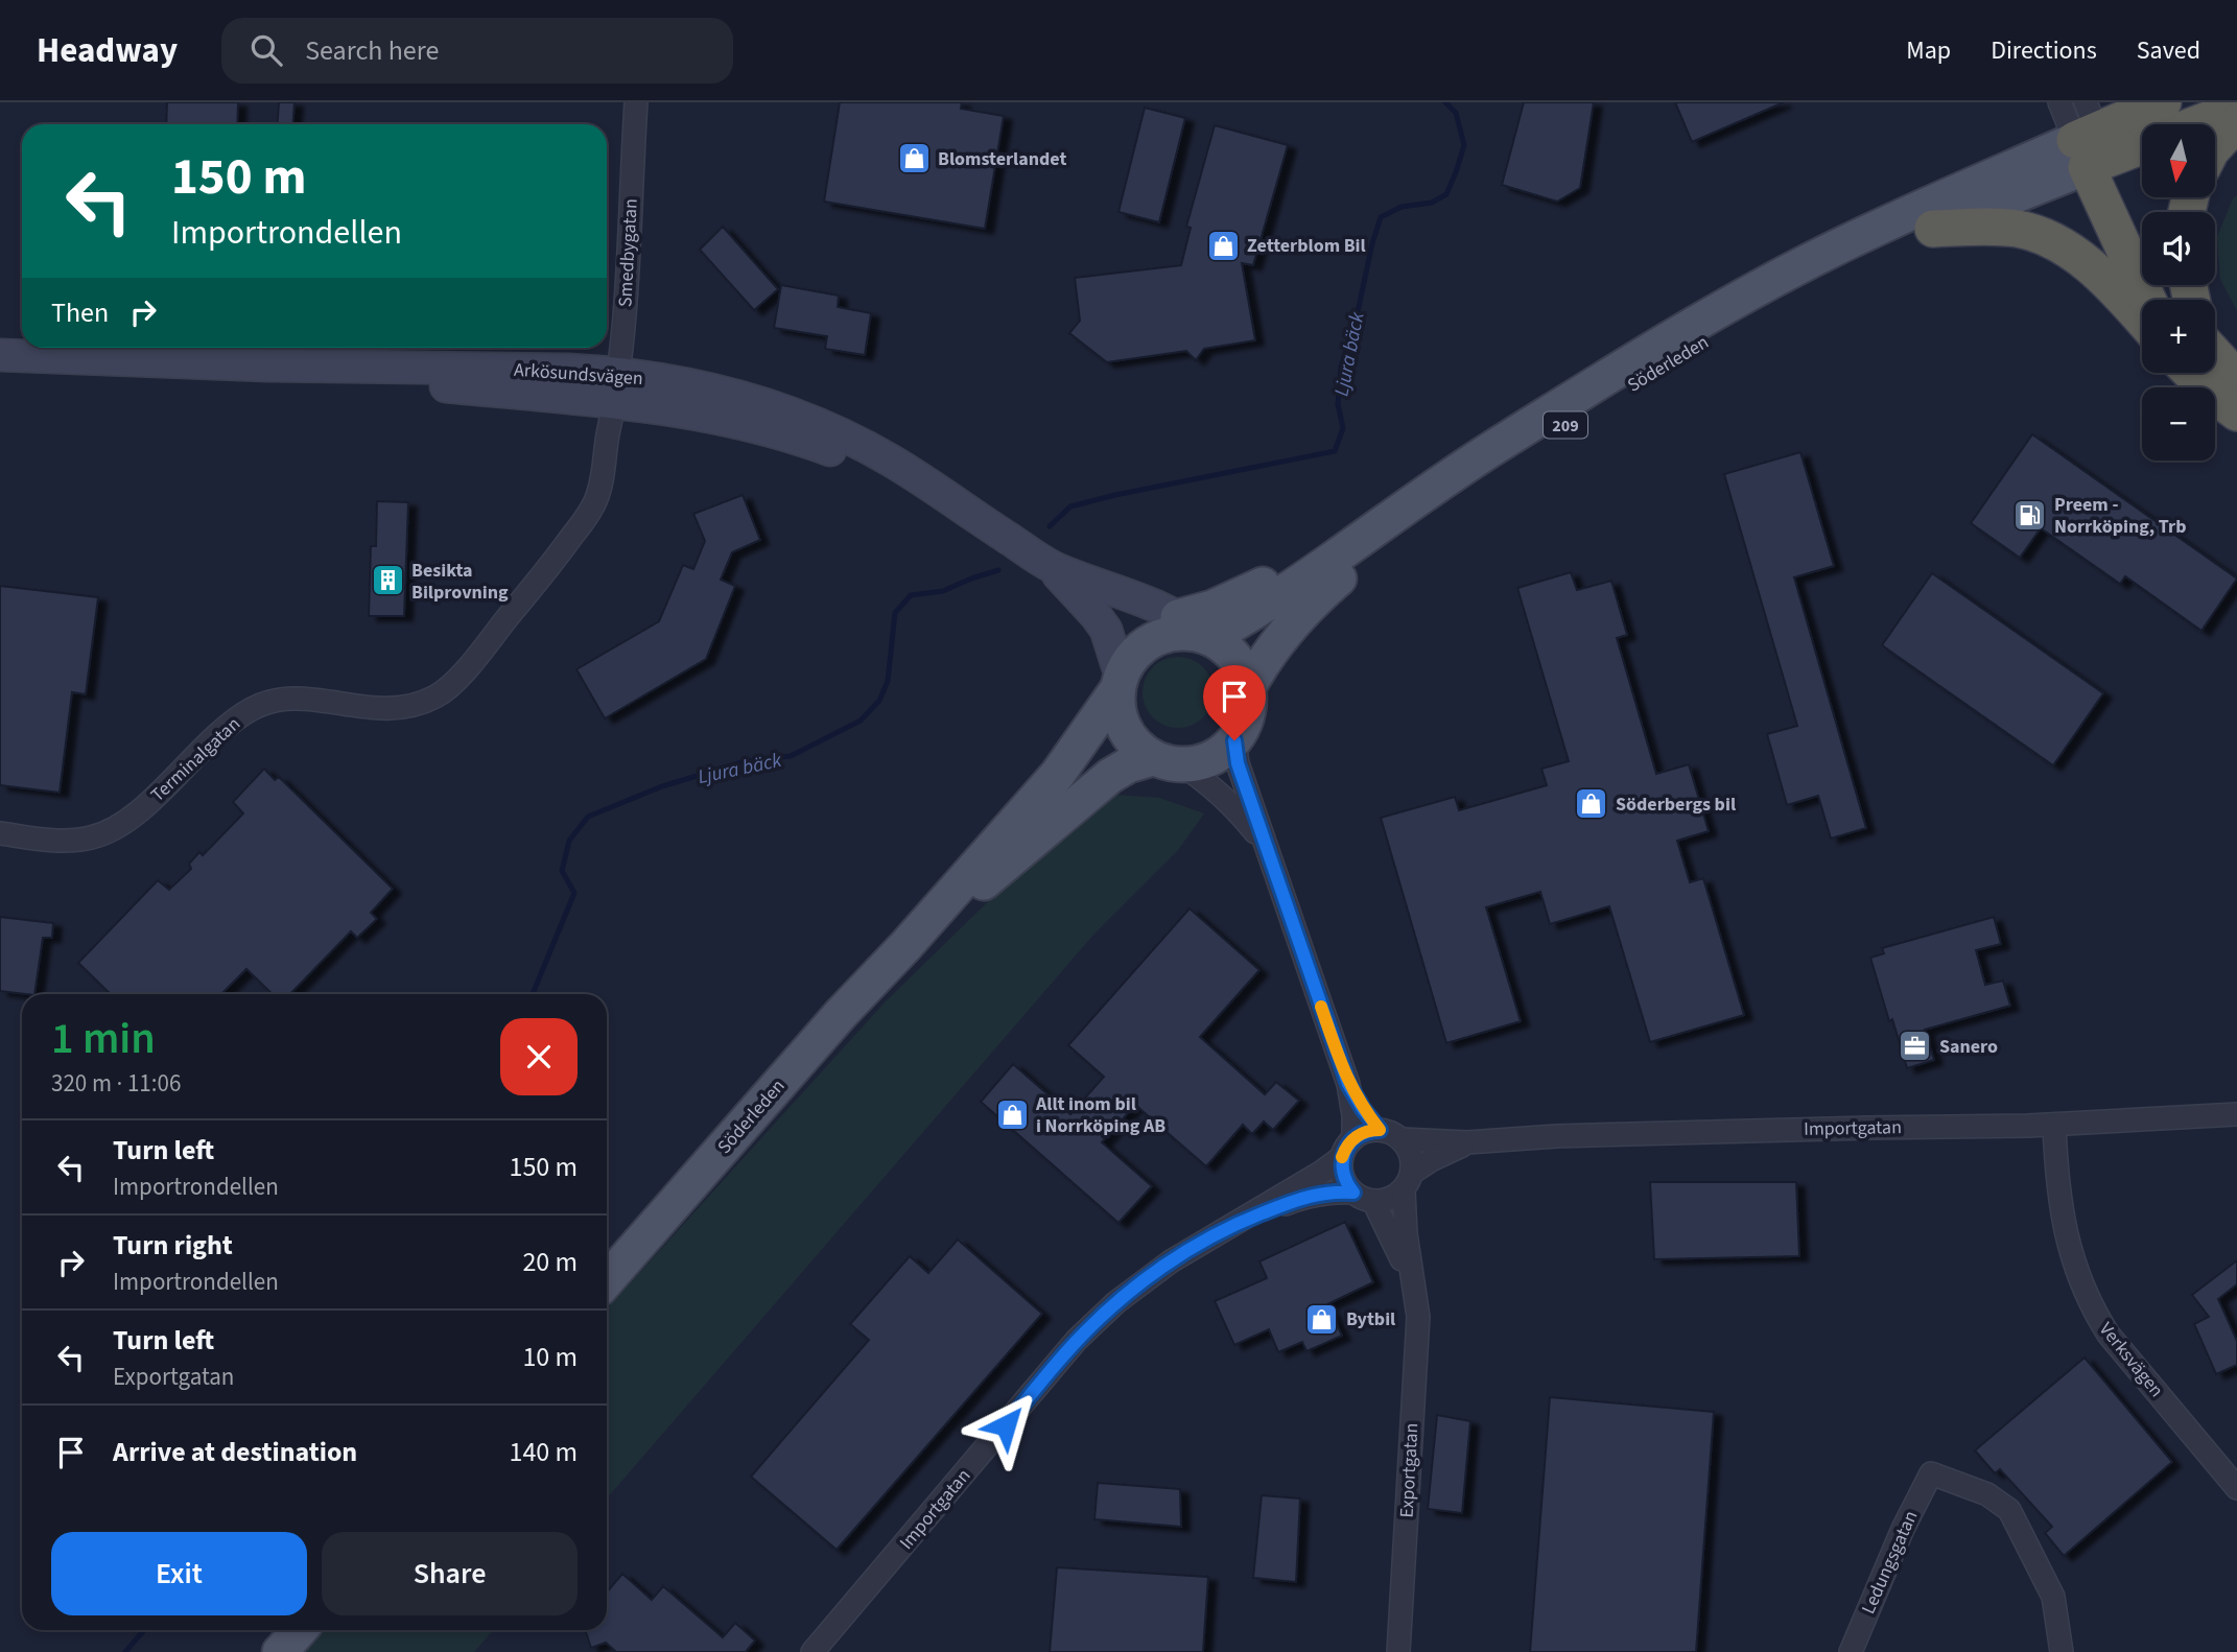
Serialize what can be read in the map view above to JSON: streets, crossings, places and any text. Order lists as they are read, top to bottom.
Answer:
{
  "streets": {
    "highway": ["Söderleden", "209"],
    "main road": ["Arkösundsvägen"],
    "street": [
      "Smedbygatan",
      "Terminalgatan",
      "Importgatan",
      "Verksvägen",
      "Exportgatan",
      "Ledungsgatan"
    ]
  },
  "crossings": [
    ["Smedbygatan", "Arkösundsvägen"],
    ["Smedbygatan", "Terminalgatan"],
    ["Söderleden", "Arkösundsvägen"],
    ["Arkösundsvägen", "Terminalgatan"],
    ["Importgatan", "Verksvägen"],
    ["Importgatan", "Exportgatan"]
  ],
  "water": ["Ljura bäck"],
  "places": {
    "shop": [
      "Blomsterlandet",
      "Zetterblom Bil",
      "Söderbergs bil",
      "Allt inom bil i Norrköping AB",
      "Bytbil"
    ],
    "fuel station": ["Preem - Norrköping, Trb"],
    "building": ["Besikta Bilprovning"],
    "office": ["Sanero"]
  },
  "north": "bottom",
  "page": {
    "header": "Headway",
    "search": "Search here",
    "nav": ["Map", "Directions", "Saved"],
    "map_buttons": ["+", "−"],
    "turn": ["150 m", "Importrondellen"],
    "then": "Then",
    "heading": ["1 min", "320 m · 11:06"],
    "list": [
      {
        "name": "Turn left",
        "note": "Importrondellen",
        "value": "150 m"
      },
      {
        "name": "Turn right",
        "note": "Importrondellen",
        "value": "20 m"
      },
      {
        "name": "Turn left",
        "note": "Exportgatan",
        "value": "10 m"
      },
      {
        "name": "Arrive at destination",
        "value": "140 m"
      }
    ],
    "buttons": ["Exit", "Share"]
  }
}
